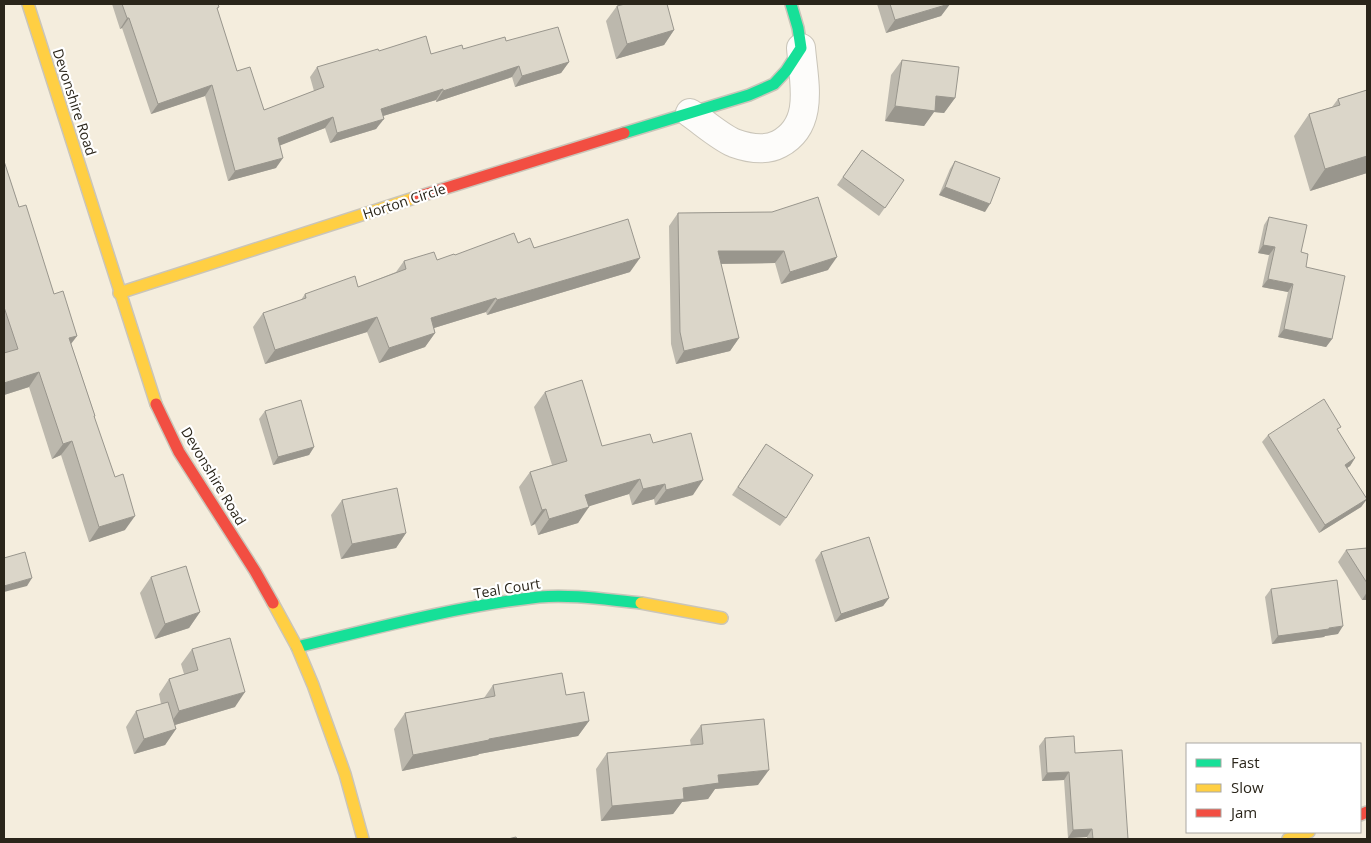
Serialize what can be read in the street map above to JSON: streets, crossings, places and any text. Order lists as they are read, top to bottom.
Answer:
{
  "streets": {
    "street": ["Devonshire Road", "Horton Circle", "Teal Court"]
  },
  "crossings": [
    ["Devonshire Road", "Horton Circle"],
    ["Devonshire Road", "Teal Court"]
  ],
  "legend": ["Fast", "Slow", "Jam"]
}
